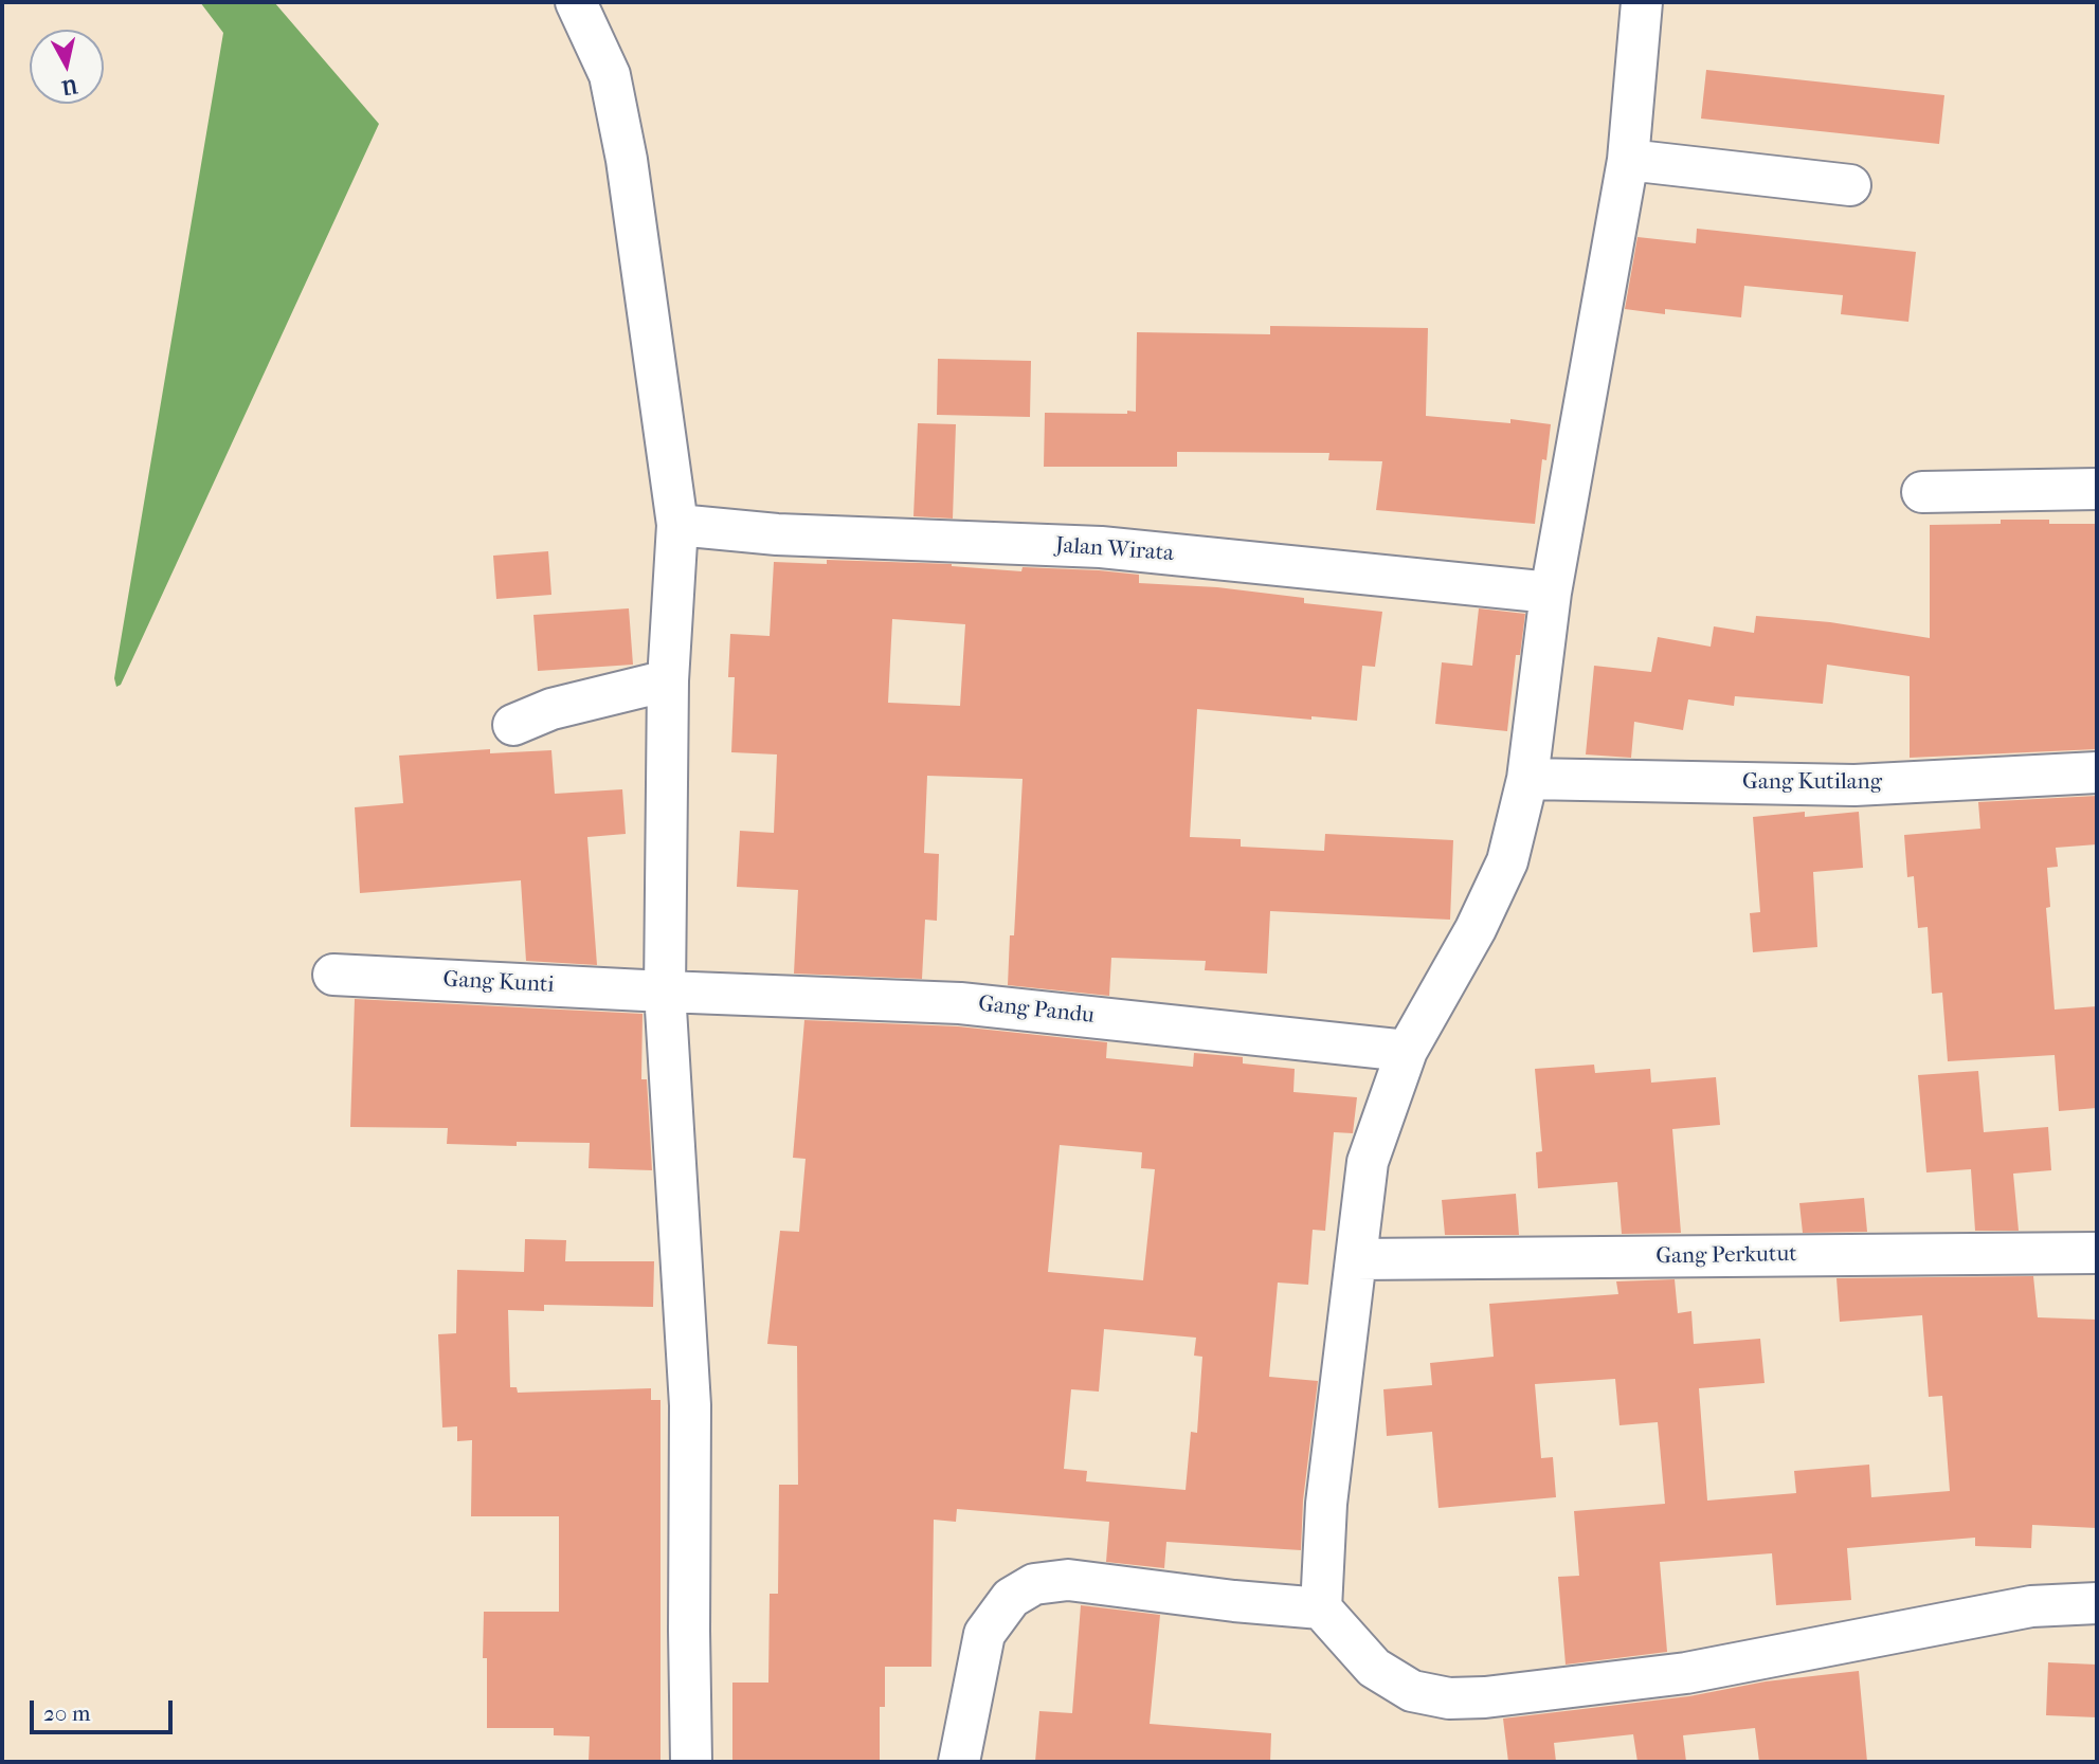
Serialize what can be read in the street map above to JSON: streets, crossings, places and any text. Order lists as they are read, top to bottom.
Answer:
{
  "streets": {
    "street": [
      "Jalan Wirata",
      "Gang Kutilang",
      "Gang Kunti",
      "Gang Pandu",
      "Gang Perkutut"
    ]
  },
  "crossings": [
    ["Gang Kunti", "Gang Pandu"]
  ],
  "scale_bar": "20 m",
  "north": "bottom"
}
